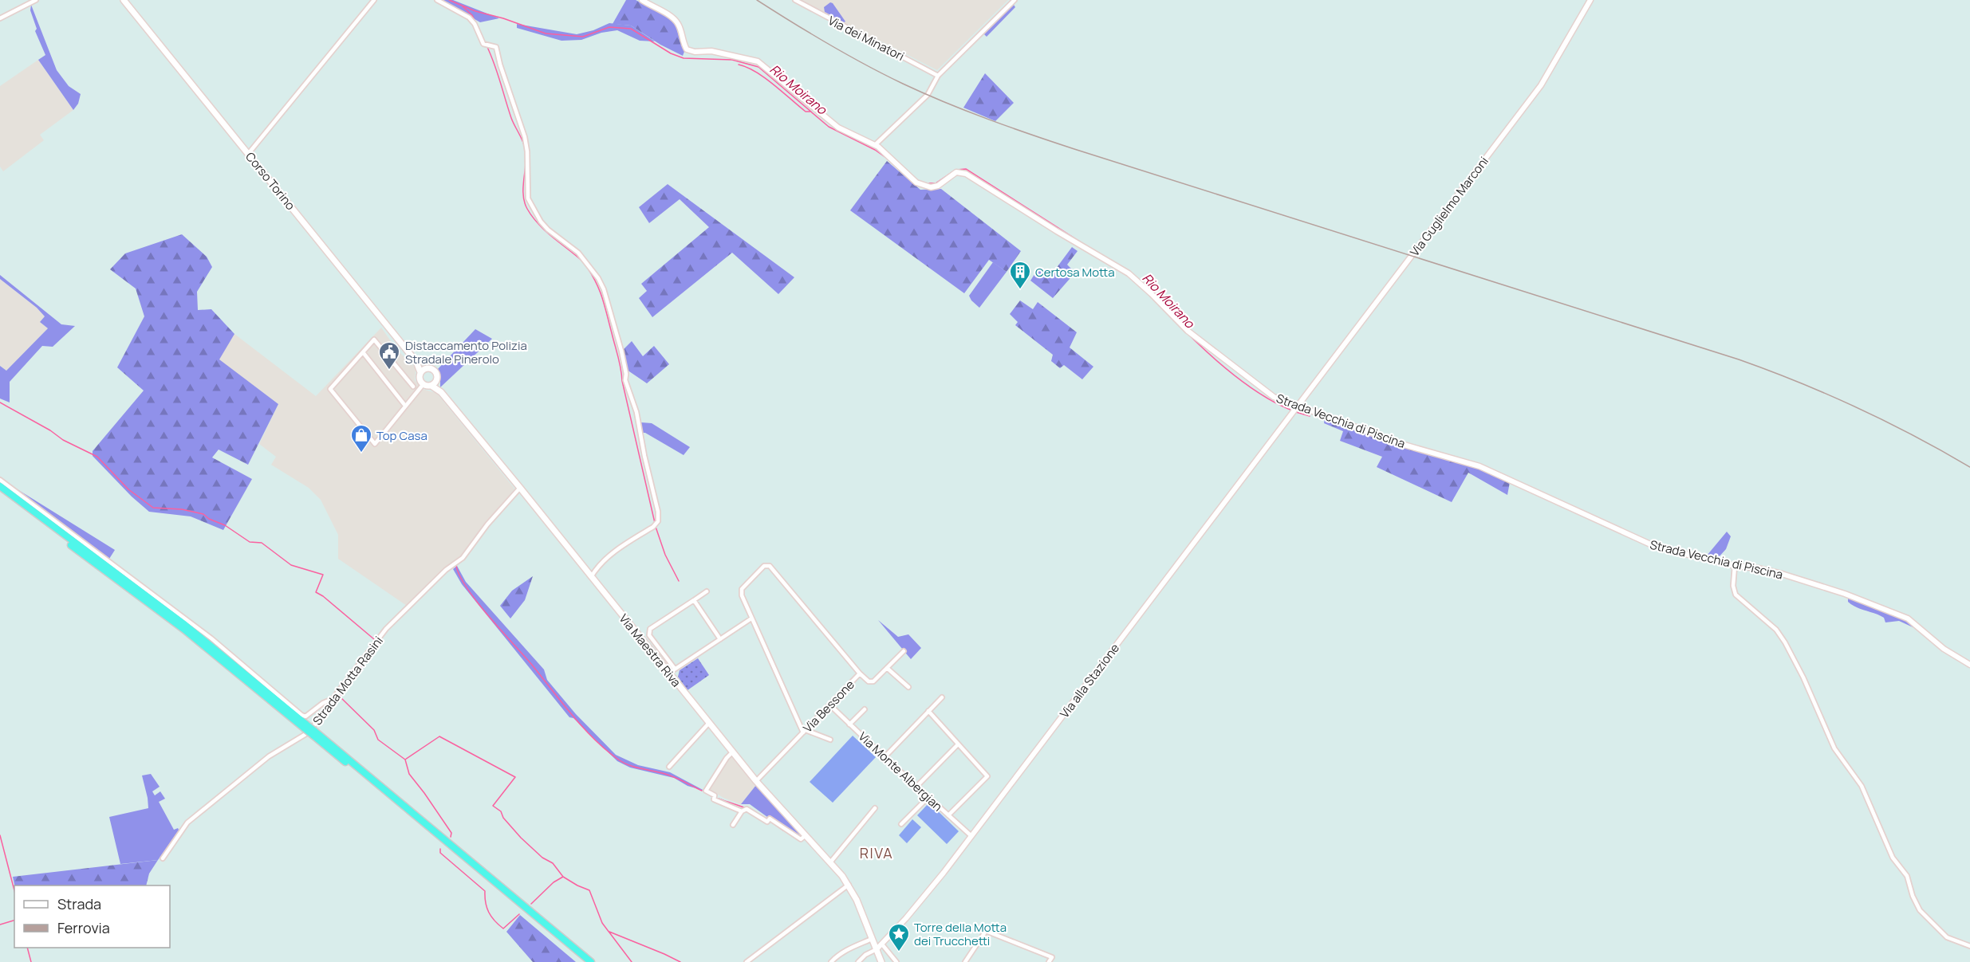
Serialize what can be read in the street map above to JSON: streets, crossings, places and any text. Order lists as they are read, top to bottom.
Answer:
{
  "streets": {
    "main road": ["Corso Torino", "Via Maestra Riva"],
    "street": [
      "Via dei Minatori",
      "Via Guglielmo Marconi",
      "Strada Vecchia di Piscina",
      "Strada Motta Rasini",
      "Via alla Stazione",
      "Via Bessone",
      "Via Monte Albergian"
    ]
  },
  "crossings": [
    ["Via Guglielmo Marconi", "Strada Vecchia di Piscina"],
    ["Via Guglielmo Marconi", "Via alla Stazione"],
    ["Strada Vecchia di Piscina", "Via alla Stazione"],
    ["Via Maestra Riva", "Strada Motta Rasini"],
    ["Via Maestra Riva", "Via alla Stazione"],
    ["Via Maestra Riva", "Via Bessone"],
    ["Via alla Stazione", "Via Monte Albergian"],
    ["Via Bessone", "Via Monte Albergian"]
  ],
  "districts": ["RIVA"],
  "water": ["Rio Moirano"],
  "places": {
    "building": ["Certosa Motta"],
    "public building": ["Distaccamento Polizia Stradale Pinerolo"],
    "shop": ["Top Casa"],
    "place": ["Torre della Motta dei Trucchetti"]
  },
  "legend": ["Strada", "Ferrovia"]
}
